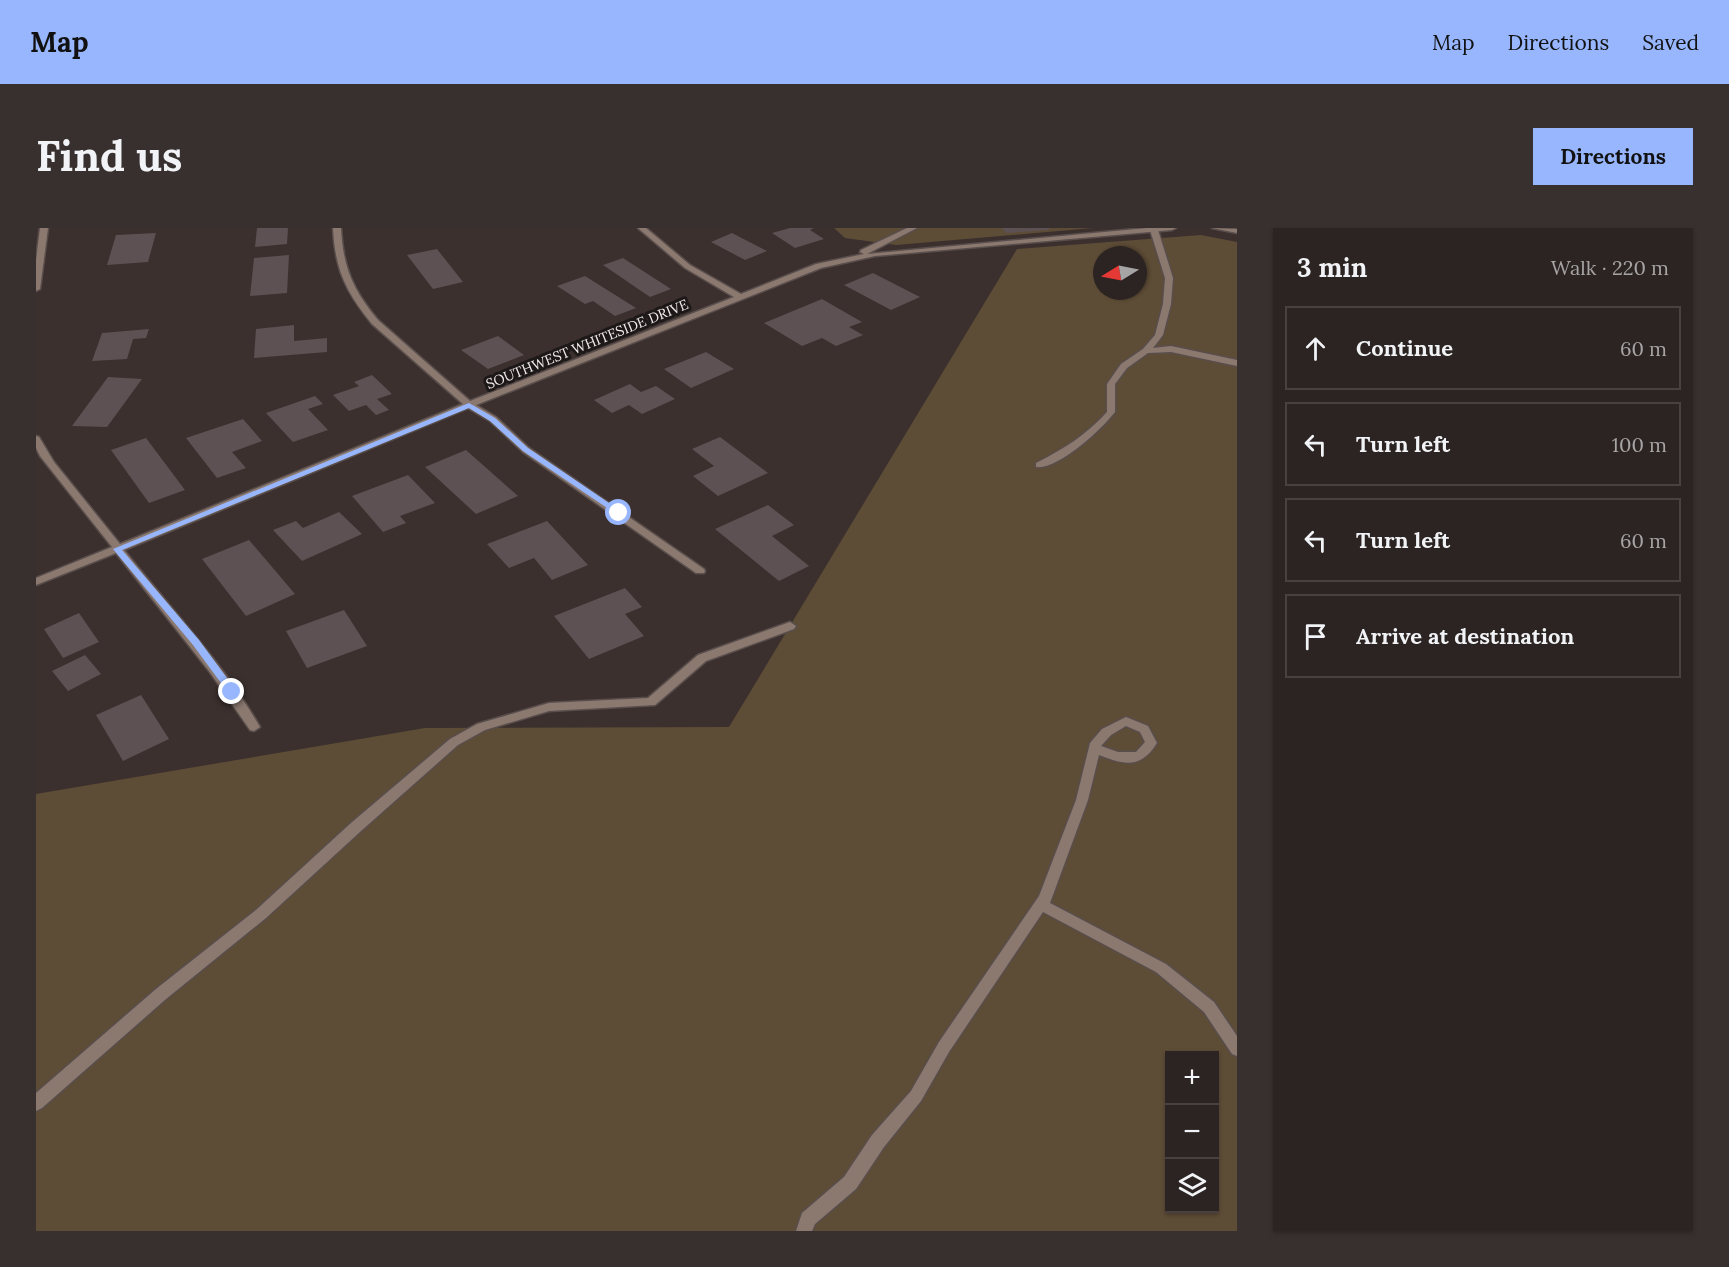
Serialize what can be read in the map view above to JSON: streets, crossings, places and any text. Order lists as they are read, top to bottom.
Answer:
{
  "streets": {
    "street": ["SOUTHWEST WHITESIDE DRIVE"]
  },
  "north": "left",
  "page": {
    "header": "Map",
    "nav": ["Map", "Directions", "Saved"],
    "buttons": "Directions",
    "title": "Find us",
    "heading": ["3 min", "Walk · 220 m"],
    "list": [
      ["Continue", "60 m"],
      ["Turn left", "100 m"],
      ["Turn left", "60 m"],
      "Arrive at destination"
    ],
    "map_buttons": ["+", "−"]
  }
}
